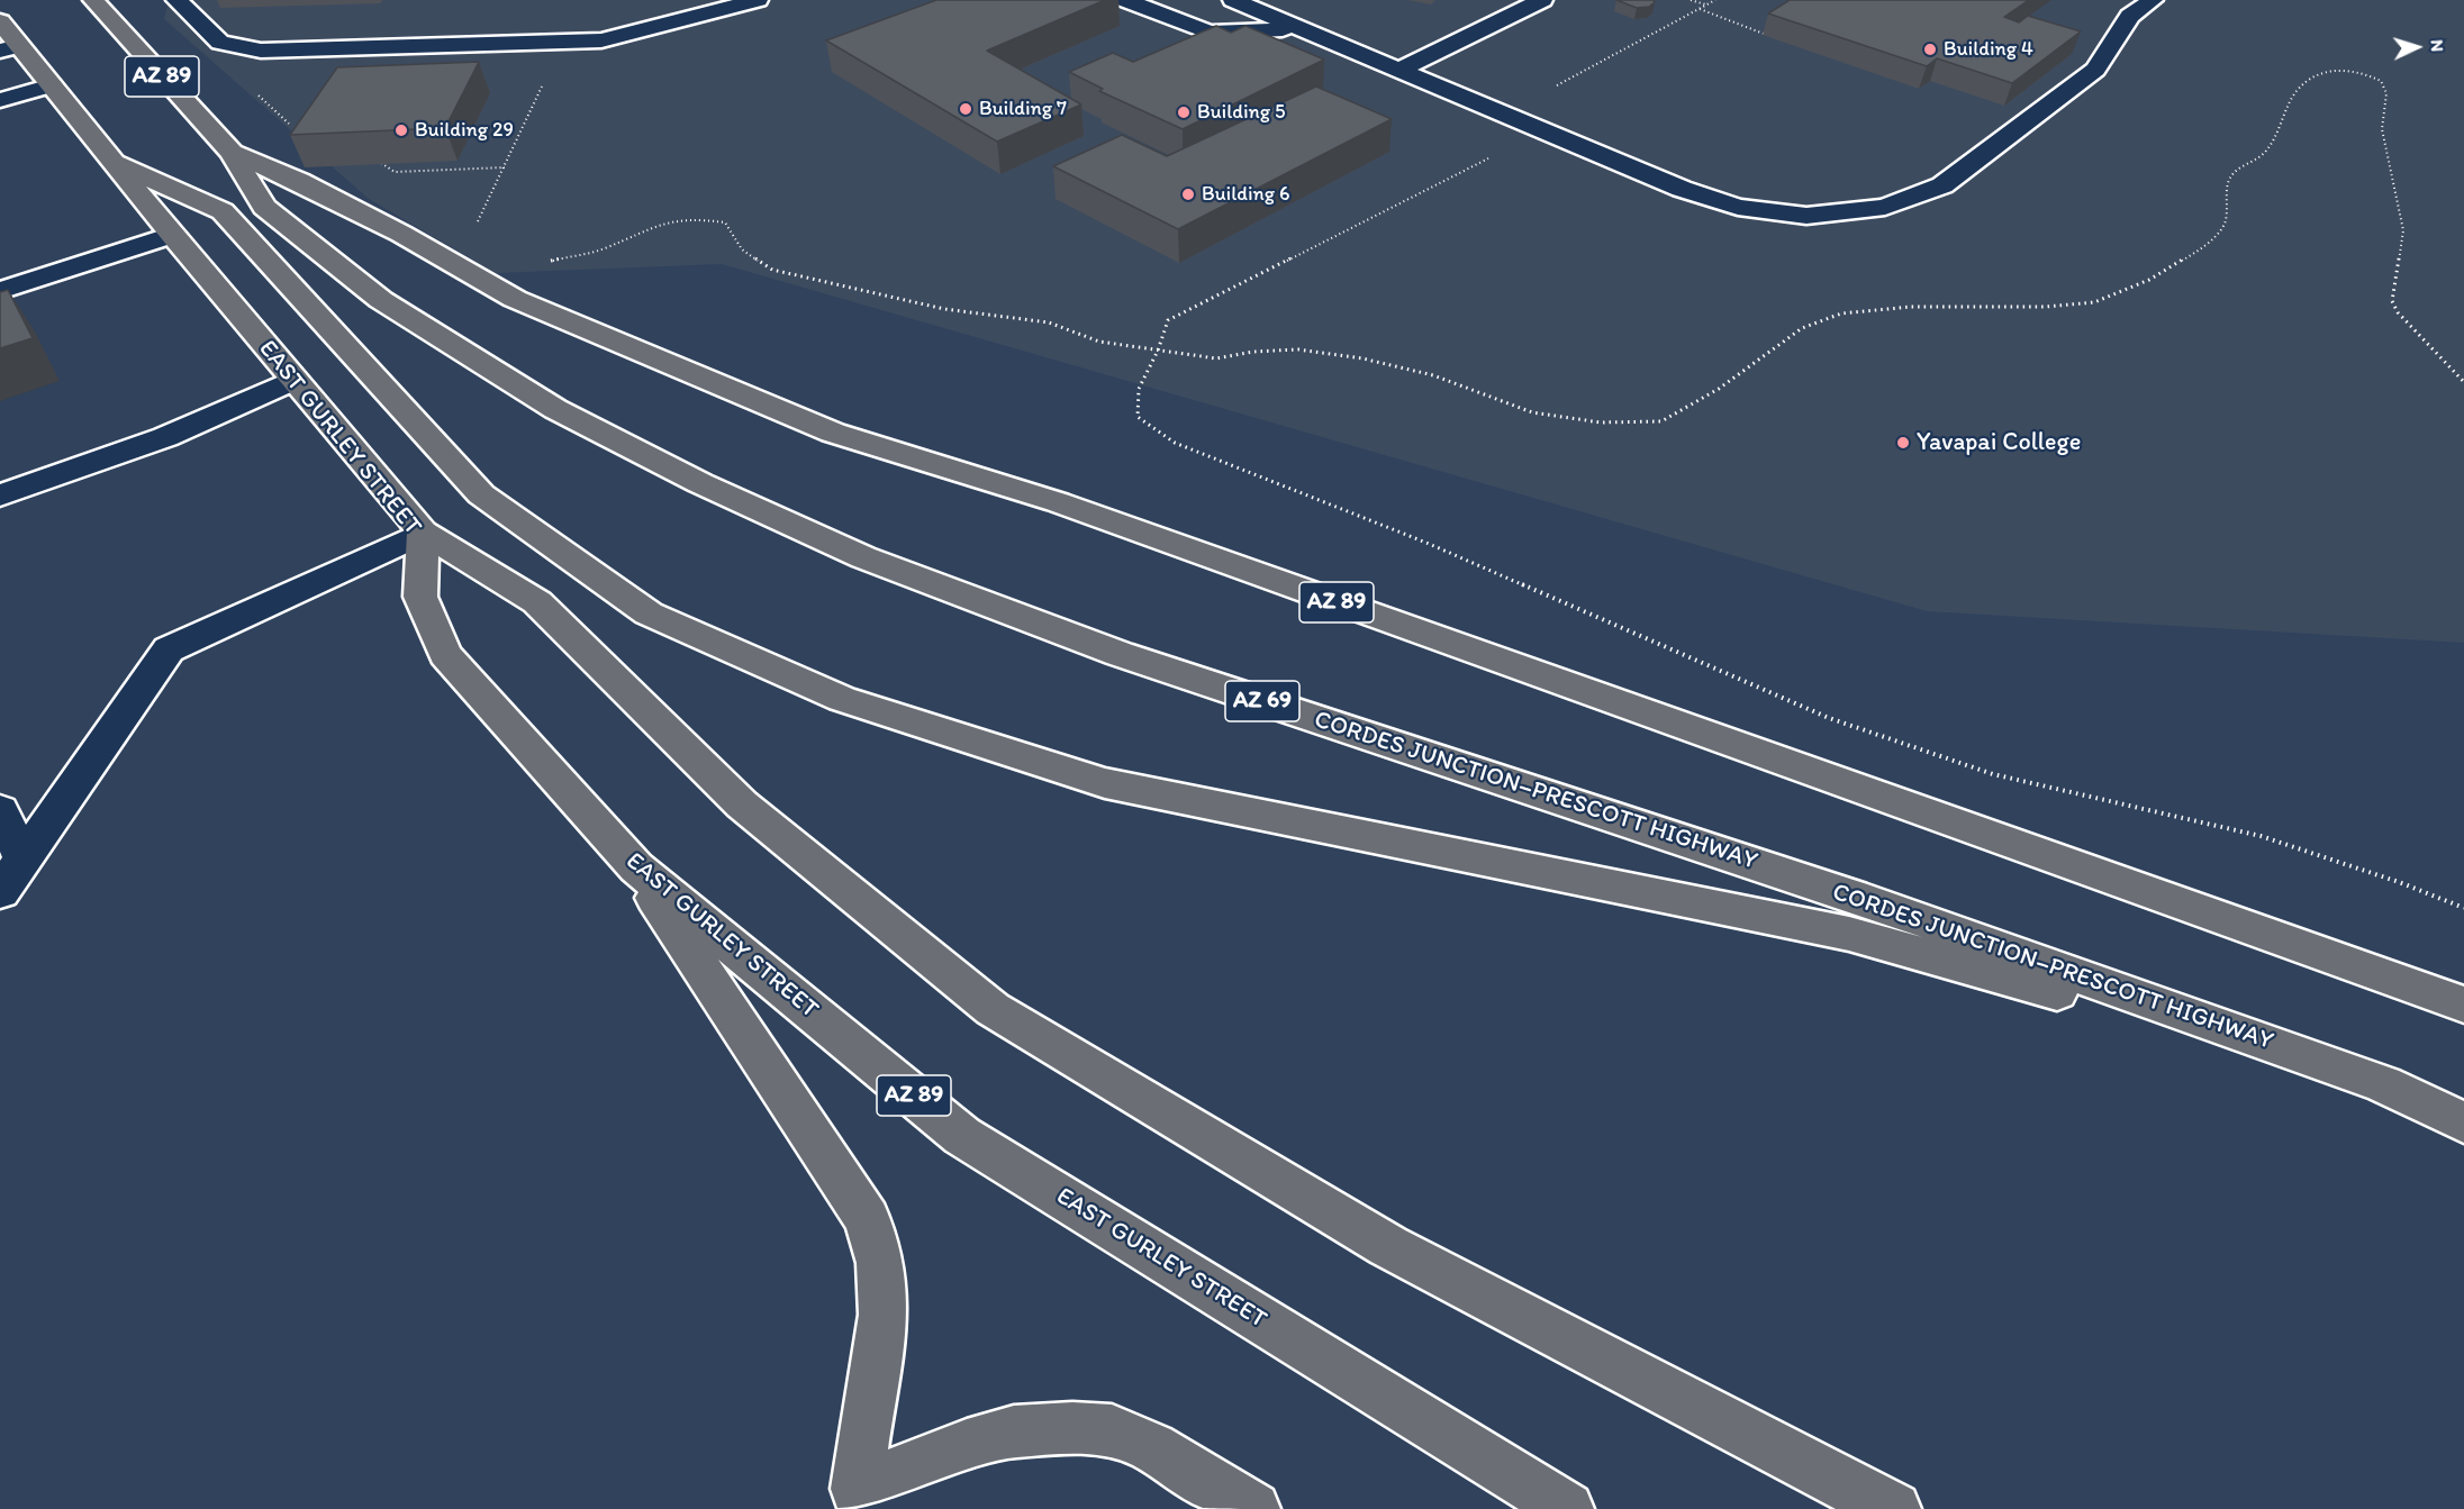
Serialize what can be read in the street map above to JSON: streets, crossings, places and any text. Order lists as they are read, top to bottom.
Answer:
{
  "streets": {
    "main road": [
      "AZ 89",
      "EAST GURLEY STREET",
      "AZ 69",
      "CORDES JUNCTION–PRESCOTT HIGHWAY"
    ]
  },
  "crossings": [
    ["AZ 89", "CORDES JUNCTION–PRESCOTT HIGHWAY"]
  ],
  "places": [
    "Building 4",
    "Building 7",
    "Building 5",
    "Building 29",
    "Building 6",
    "Yavapai College"
  ],
  "north": "right"
}
